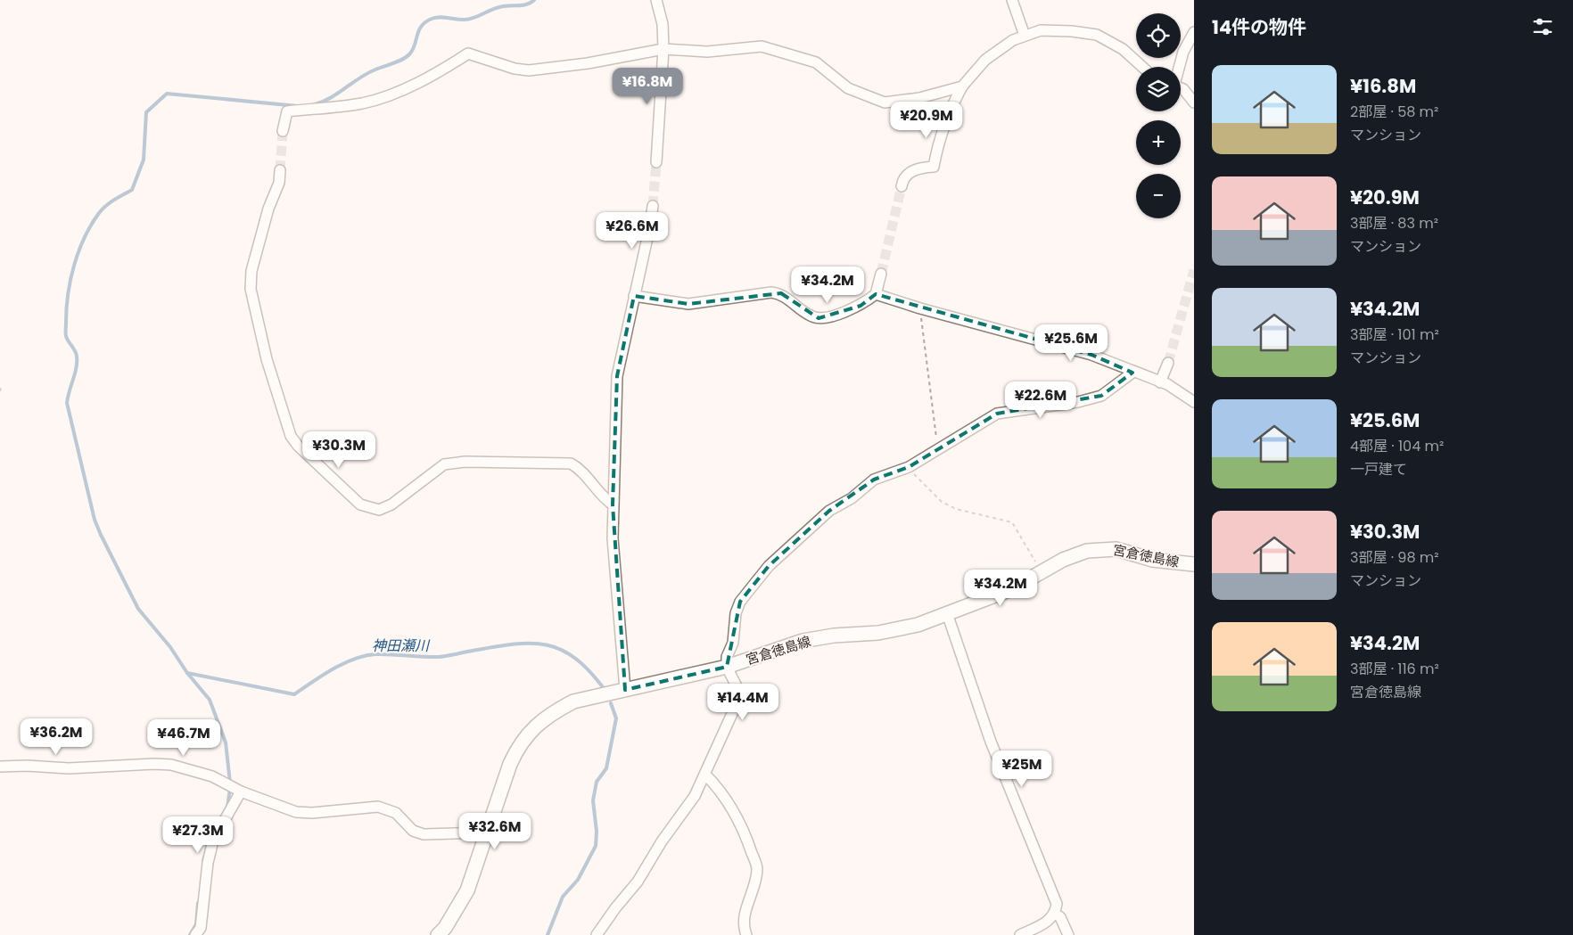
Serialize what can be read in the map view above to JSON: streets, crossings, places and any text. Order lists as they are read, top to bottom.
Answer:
{
  "streets": {
    "main road": ["宮倉徳島線"]
  },
  "water": ["神田瀬川"],
  "page": {
    "heading": "14件の物件",
    "map_buttons": ["+", "−"],
    "list": [
      {
        "name": "¥16.8M",
        "note": "2部屋 · 58 m² · マンション"
      },
      {
        "name": "¥20.9M",
        "note": "3部屋 · 83 m² · マンション"
      },
      {
        "name": "¥34.2M",
        "note": "3部屋 · 101 m² · マンション"
      },
      {
        "name": "¥25.6M",
        "note": "4部屋 · 104 m² · 一戸建て"
      },
      {
        "name": "¥30.3M",
        "note": "3部屋 · 98 m² · マンション"
      },
      {
        "name": "¥34.2M",
        "note": "3部屋 · 116 m² · 宮倉徳島線"
      }
    ],
    "price": [
      "¥16.8M",
      "¥20.9M",
      "¥26.6M",
      "¥34.2M",
      "¥25.6M",
      "¥22.6M",
      "¥30.3M",
      "¥34.2M",
      "¥14.4M",
      "¥36.2M",
      "¥46.7M",
      "¥25M",
      "¥32.6M",
      "¥27.3M"
    ]
  }
}
